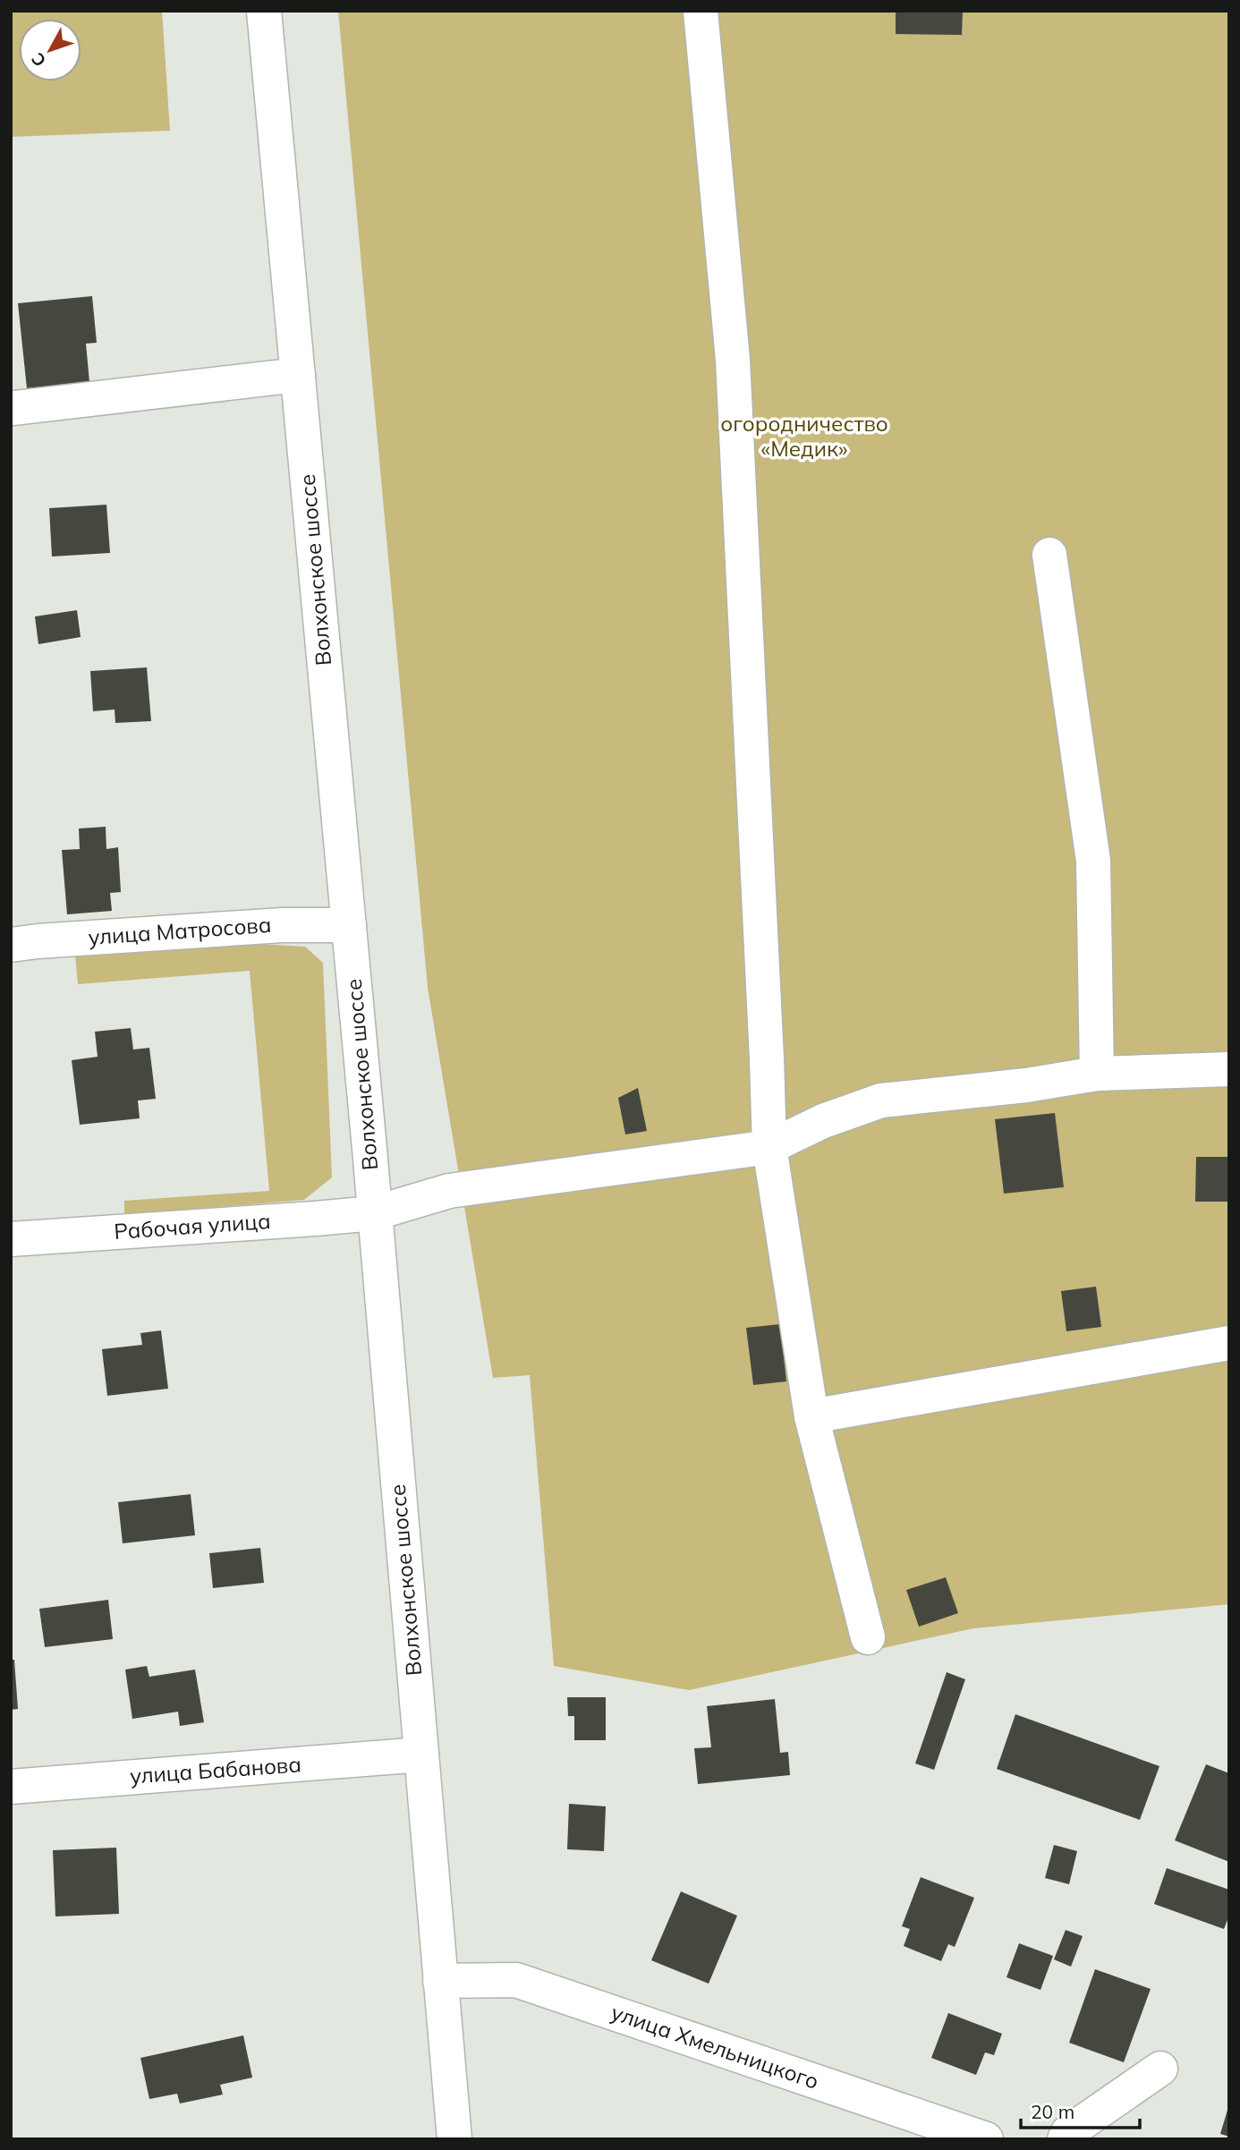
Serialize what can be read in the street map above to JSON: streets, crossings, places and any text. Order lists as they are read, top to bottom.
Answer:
{
  "streets": {
    "main road": [
      "Волхонское шоссе",
      "улица Матросова",
      "Рабочая улица",
      "улица Бабанова",
      "улица Хмельницкого"
    ]
  },
  "crossings": [
    ["Волхонское шоссе", "улица Матросова"],
    ["Волхонское шоссе", "Рабочая улица"],
    ["Волхонское шоссе", "улица Бабанова"],
    ["Волхонское шоссе", "улица Хмельницкого"]
  ],
  "parks": ["огородничество «Медик»"],
  "scale_bar": "20 m",
  "north": "bottom left"
}
